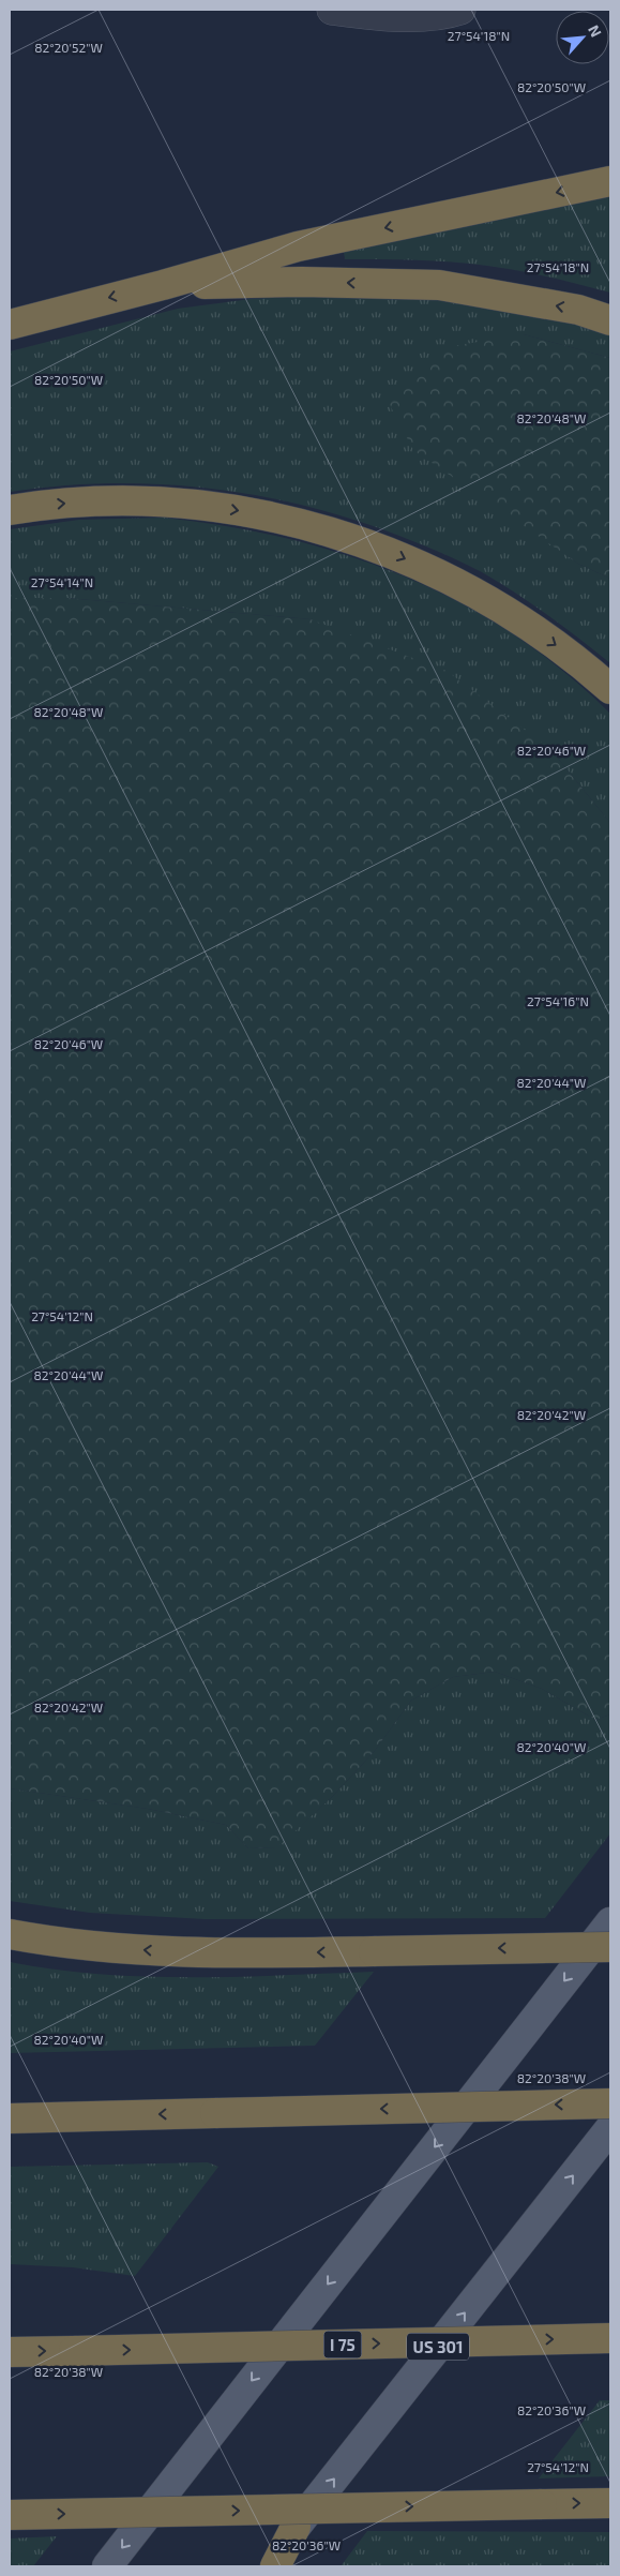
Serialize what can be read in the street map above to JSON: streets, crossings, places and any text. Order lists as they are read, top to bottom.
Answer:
{
  "streets": {
    "highway": ["I 75"],
    "main road": ["US 301"]
  },
  "north": "top right",
  "coordinates": [
    "27°54'18\"N",
    "82°20'52\"W",
    "82°20'50\"W",
    "82°20'48\"W",
    "27°54'14\"N",
    "82°20'46\"W",
    "27°54'16\"N",
    "82°20'44\"W",
    "27°54'12\"N",
    "82°20'42\"W",
    "82°20'40\"W",
    "82°20'38\"W",
    "82°20'36\"W"
  ]
}
